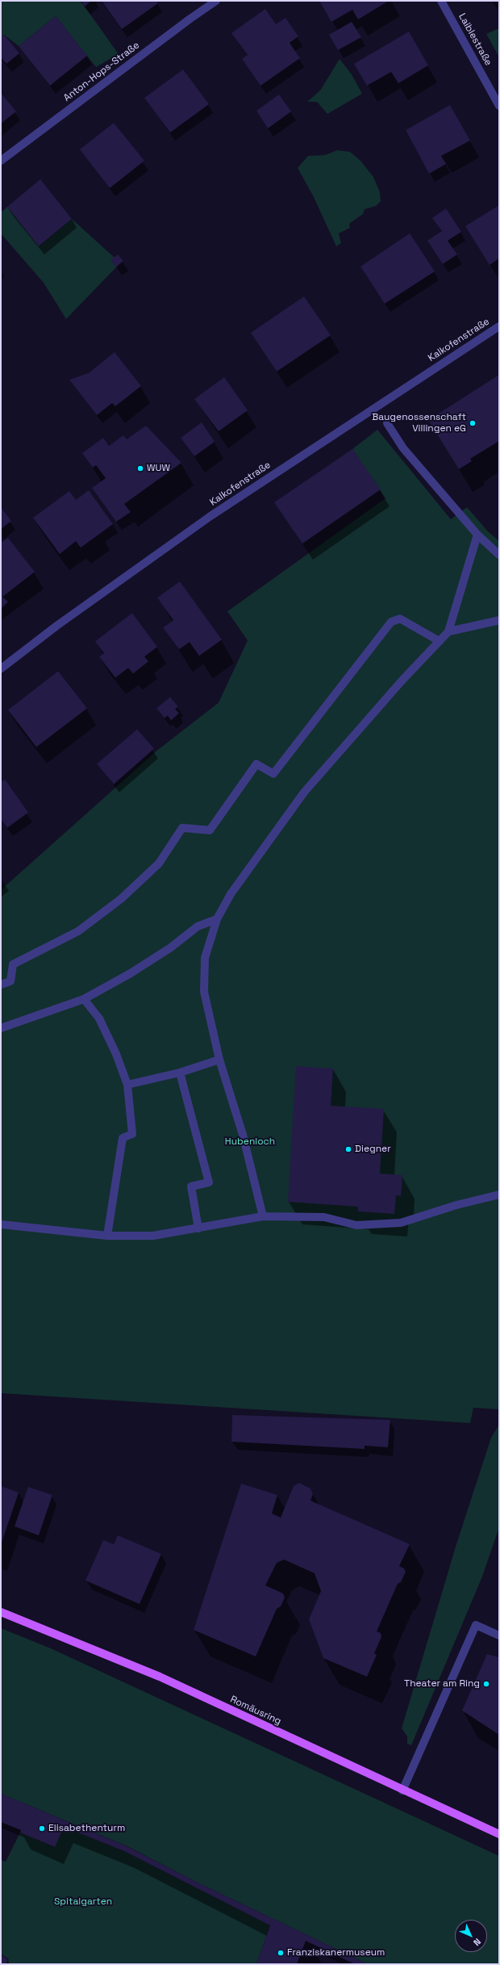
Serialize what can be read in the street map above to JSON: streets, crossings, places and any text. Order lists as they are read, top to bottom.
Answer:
{
  "streets": {
    "main road": ["Romäusring"],
    "street": ["Laiblestraße", "Anton-Hops-Straße", "Kalkofenstraße"]
  },
  "parks": ["Hubenloch", "Spitalgarten"],
  "places": [
    "Baugenossenschaft Villingen eG",
    "WUW",
    "Diegner",
    "Theater am Ring",
    "Elisabethenturm",
    "Franziskanermuseum"
  ],
  "north": "bottom right"
}
